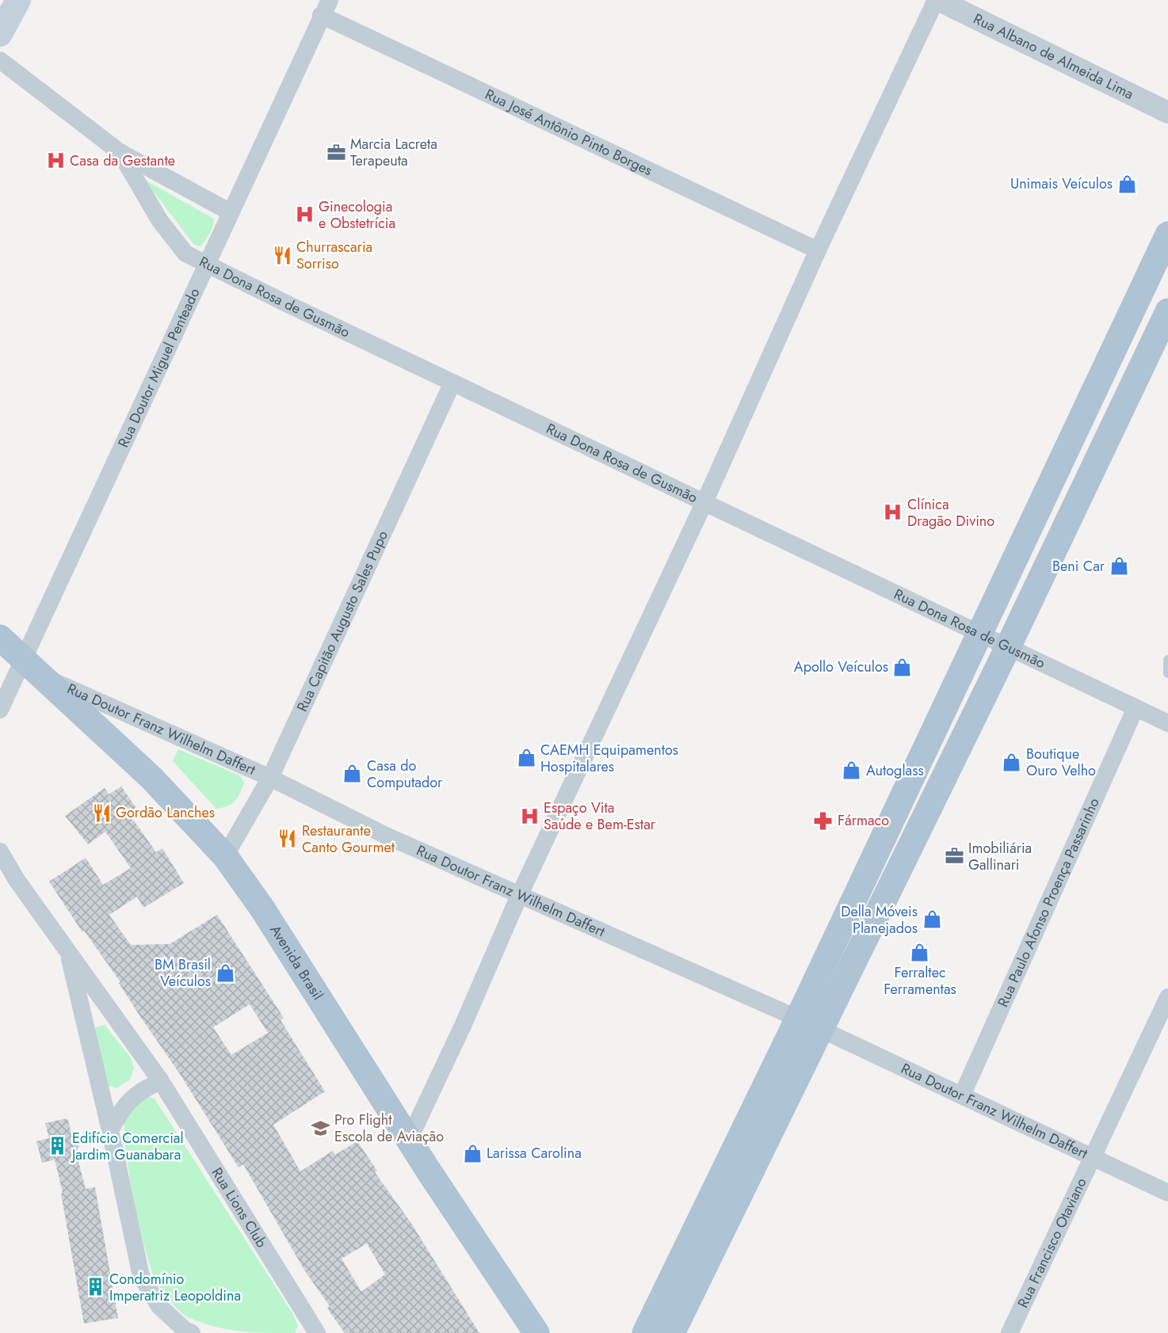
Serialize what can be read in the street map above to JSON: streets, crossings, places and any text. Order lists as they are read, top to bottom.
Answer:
{
  "streets": {
    "main road": ["Avenida Brasil"],
    "street": [
      "Rua Albano de Almeida Lima",
      "Rua José Antônio Pinto Borges",
      "Rua Dona Rosa de Gusmão",
      "Rua Doutor Miguel Penteado",
      "Rua Capitão Augusto Sales Pupo",
      "Rua Doutor Franz Wilhelm Daffert",
      "Rua Paulo Afonso Proença Passarinho",
      "Rua Lions Club",
      "Rua Francisco Otaviano"
    ]
  },
  "crossings": [
    ["Rua José Antônio Pinto Borges", "Rua Doutor Miguel Penteado"],
    ["Rua Dona Rosa de Gusmão", "Rua Doutor Miguel Penteado"],
    ["Rua Dona Rosa de Gusmão", "Rua Capitão Augusto Sales Pupo"],
    ["Rua Dona Rosa de Gusmão", "Rua Paulo Afonso Proença Passarinho"],
    ["Rua Doutor Miguel Penteado", "Avenida Brasil"],
    ["Rua Capitão Augusto Sales Pupo", "Rua Doutor Franz Wilhelm Daffert"],
    ["Rua Capitão Augusto Sales Pupo", "Avenida Brasil"],
    ["Rua Doutor Franz Wilhelm Daffert", "Rua Paulo Afonso Proença Passarinho"],
    ["Rua Doutor Franz Wilhelm Daffert", "Avenida Brasil"],
    ["Rua Doutor Franz Wilhelm Daffert", "Rua Francisco Otaviano"]
  ],
  "places": {
    "office": ["Marcia Lacreta Terapeuta", "Imobiliária Gallinari"],
    "hospital": [
      "Casa da Gestante",
      "Ginecologia e Obstetrícia",
      "Clínica Dragão Divino",
      "Espaço Vita Saúde e Bem-Estar"
    ],
    "shop": [
      "Unimais Veículos",
      "Beni Car",
      "Apollo Veículos",
      "CAEMH Equipamentos Hospitalares",
      "Boutique Ouro Velho",
      "Autoglass",
      "Casa do Computador",
      "Della Móveis Planejados",
      "Ferraltec Ferramentas",
      "BM Brasil Veículos",
      "Larissa Carolina"
    ],
    "restaurant": ["Churrascaria Sorriso", "Gordão Lanches", "Restaurante Canto Gourmet"],
    "pharmacy": ["Fármaco"],
    "school or university": ["Pro Flight Escola de Aviação"],
    "building": ["Edifício Comercial Jardim Guanabara", "Condomínio Imperatriz Leopoldina"]
  }
}
